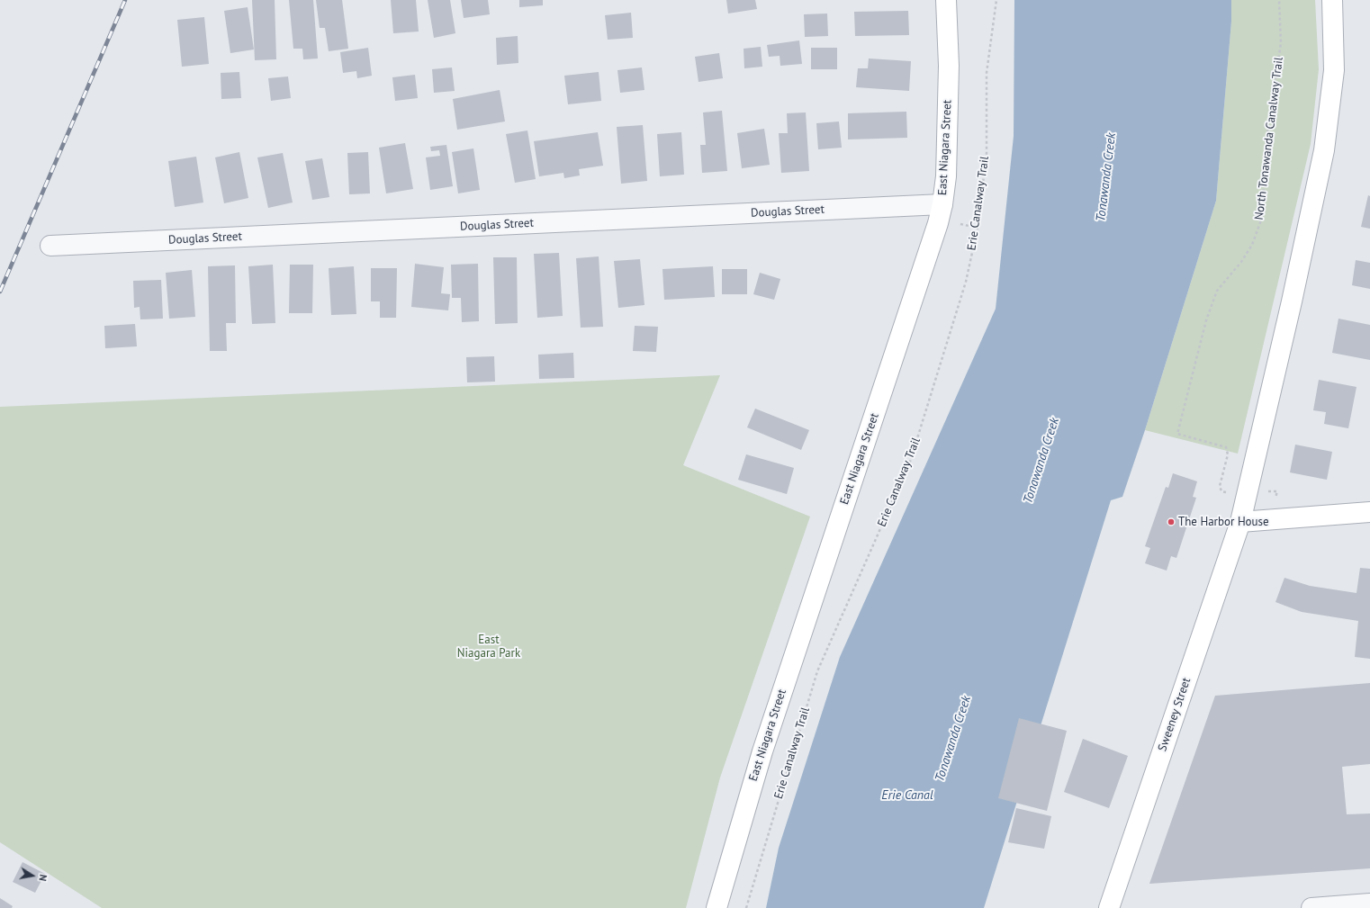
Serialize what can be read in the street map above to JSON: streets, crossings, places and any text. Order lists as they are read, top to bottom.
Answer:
{
  "streets": {
    "street": ["East Niagara Street", "Douglas Street", "Sweeney Street"],
    "path": ["North Tonawanda Canalway Trail", "Erie Canalway Trail"]
  },
  "crossings": [
    ["East Niagara Street", "Douglas Street"]
  ],
  "water": ["Tonawanda Creek", "Erie Canal"],
  "parks": ["East Niagara Park"],
  "places": ["The Harbor House"],
  "north": "right"
}
